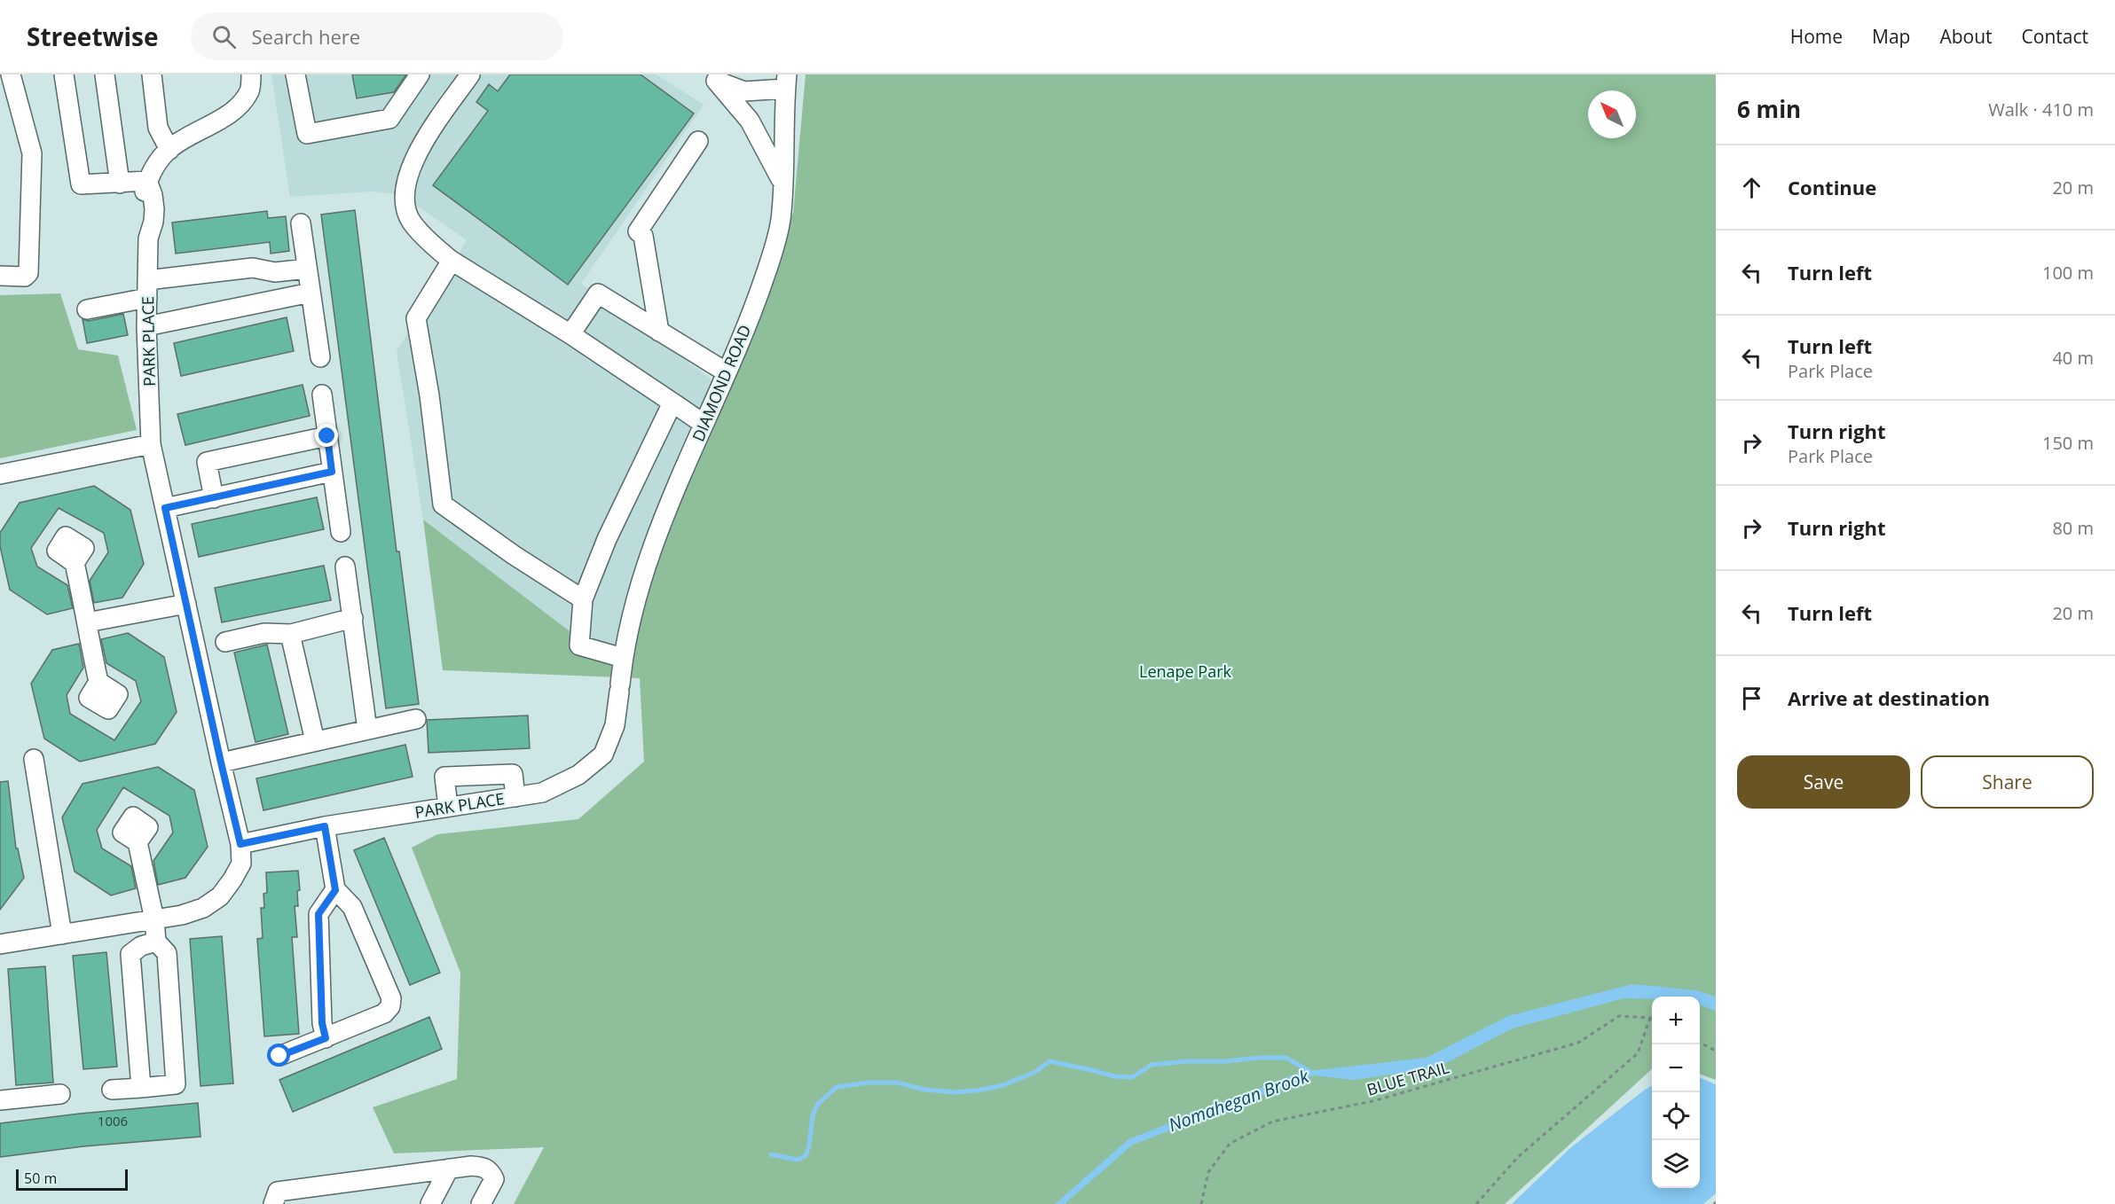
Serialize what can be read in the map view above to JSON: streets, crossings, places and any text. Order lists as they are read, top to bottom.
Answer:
{
  "streets": {
    "street": ["PARK PLACE", "DIAMOND ROAD"],
    "path": ["BLUE TRAIL"]
  },
  "crossings": [
    ["PARK PLACE", "DIAMOND ROAD"]
  ],
  "water": ["Nomahegan Brook"],
  "parks": ["Lenape Park"],
  "house_numbers": ["1006"],
  "scale_bar": "50 m",
  "north": "top left",
  "page": {
    "header": "Streetwise",
    "search": "Search here",
    "nav": [
      "Home",
      "Map",
      "About",
      "Contact"
    ],
    "heading": ["6 min", "Walk · 410 m"],
    "list": [
      ["Continue", "20 m"],
      ["Turn left", "100 m"],
      ["Turn left", "Park Place", "40 m"],
      ["Turn right", "Park Place", "150 m"],
      ["Turn right", "80 m"],
      ["Turn left", "20 m"],
      "Arrive at destination"
    ],
    "buttons": ["Save", "Share"],
    "map_buttons": ["+", "−"],
    "scale": "50 m"
  }
}
